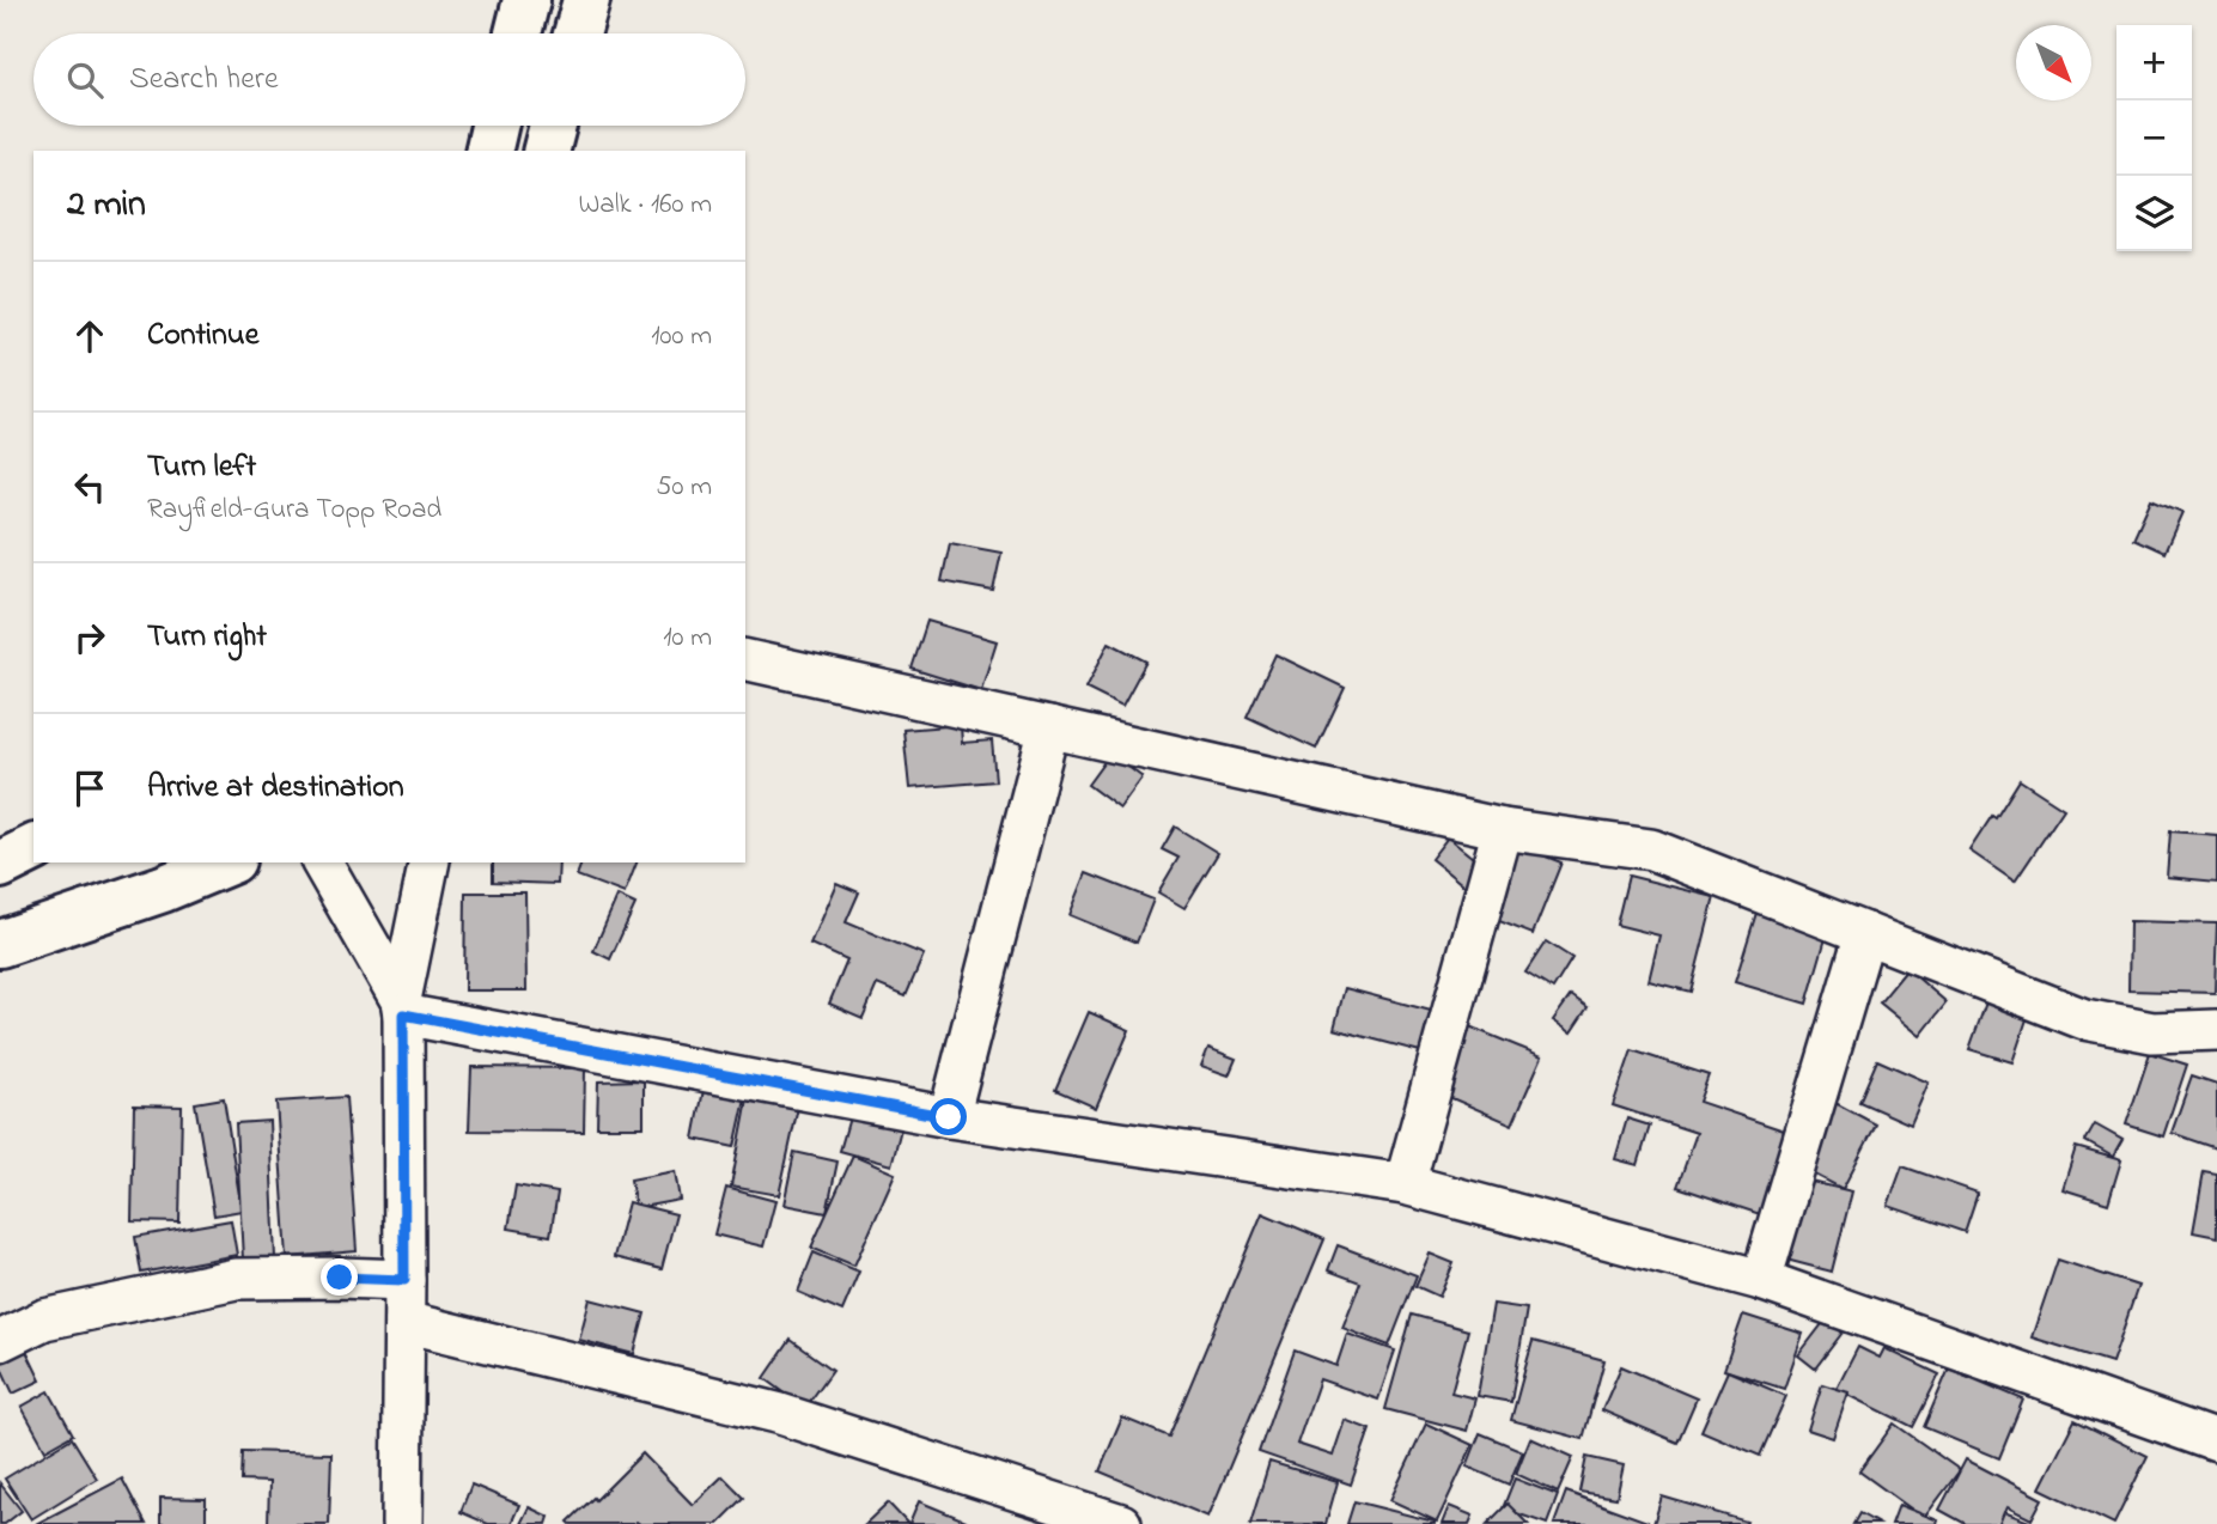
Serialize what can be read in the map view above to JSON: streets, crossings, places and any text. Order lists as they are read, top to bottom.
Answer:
{
  "north": "bottom right",
  "page": {
    "map_buttons": ["+", "−"],
    "search": "Search here",
    "heading": ["2 min", "Walk · 160 m"],
    "list": [
      ["Continue", "100 m"],
      ["Turn left", "Rayfield-Gura Topp Road", "50 m"],
      ["Turn right", "10 m"],
      "Arrive at destination"
    ]
  }
}
